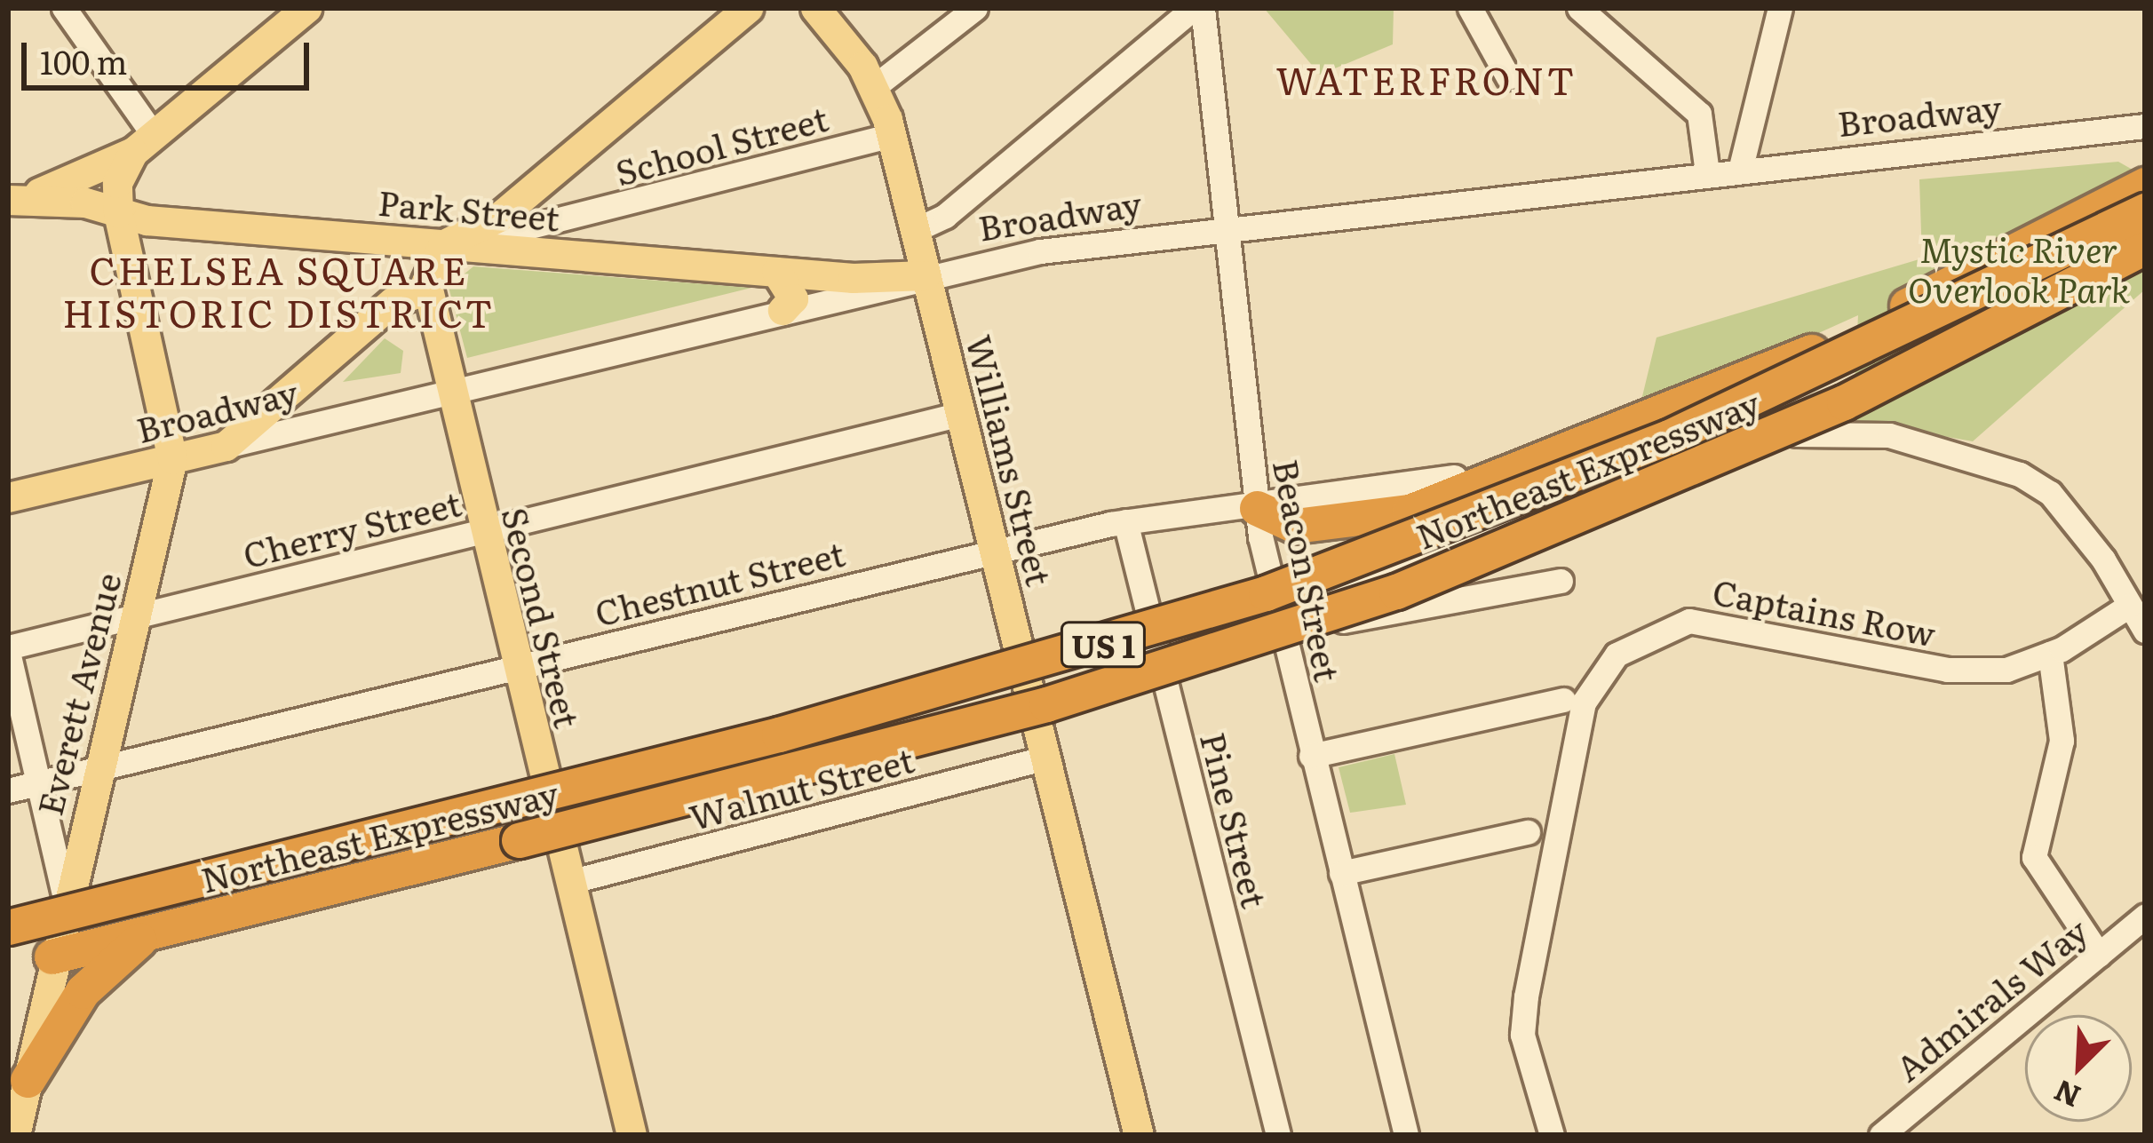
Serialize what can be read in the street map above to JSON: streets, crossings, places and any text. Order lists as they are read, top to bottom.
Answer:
{
  "streets": {
    "highway": ["Northeast Expressway", "US 1"],
    "main road": [
      "Broadway",
      "Park Street",
      "Williams Street",
      "Second Street",
      "Everett Avenue"
    ],
    "street": [
      "School Street",
      "Cherry Street",
      "Beacon Street",
      "Chestnut Street",
      "Captains Row",
      "Walnut Street",
      "Pine Street",
      "Admirals Way"
    ]
  },
  "crossings": [
    ["Broadway", "Park Street"],
    ["Broadway", "Williams Street"],
    ["Broadway", "Beacon Street"],
    ["Broadway", "Second Street"],
    ["Broadway", "Everett Avenue"],
    ["School Street", "Park Street"],
    ["School Street", "Williams Street"],
    ["Park Street", "Williams Street"],
    ["Williams Street", "Cherry Street"],
    ["Williams Street", "Chestnut Street"],
    ["Williams Street", "Walnut Street"],
    ["Cherry Street", "Second Street"],
    ["Cherry Street", "Everett Avenue"],
    ["Beacon Street", "Chestnut Street"],
    ["Chestnut Street", "Second Street"],
    ["Chestnut Street", "Everett Avenue"],
    ["Chestnut Street", "Pine Street"],
    ["Second Street", "Walnut Street"]
  ],
  "districts": ["WATERFRONT", "CHELSEA SQUARE HISTORIC DISTRICT"],
  "parks": ["Mystic River Overlook Park"],
  "scale_bar": "100 m",
  "north": "bottom left"
}
